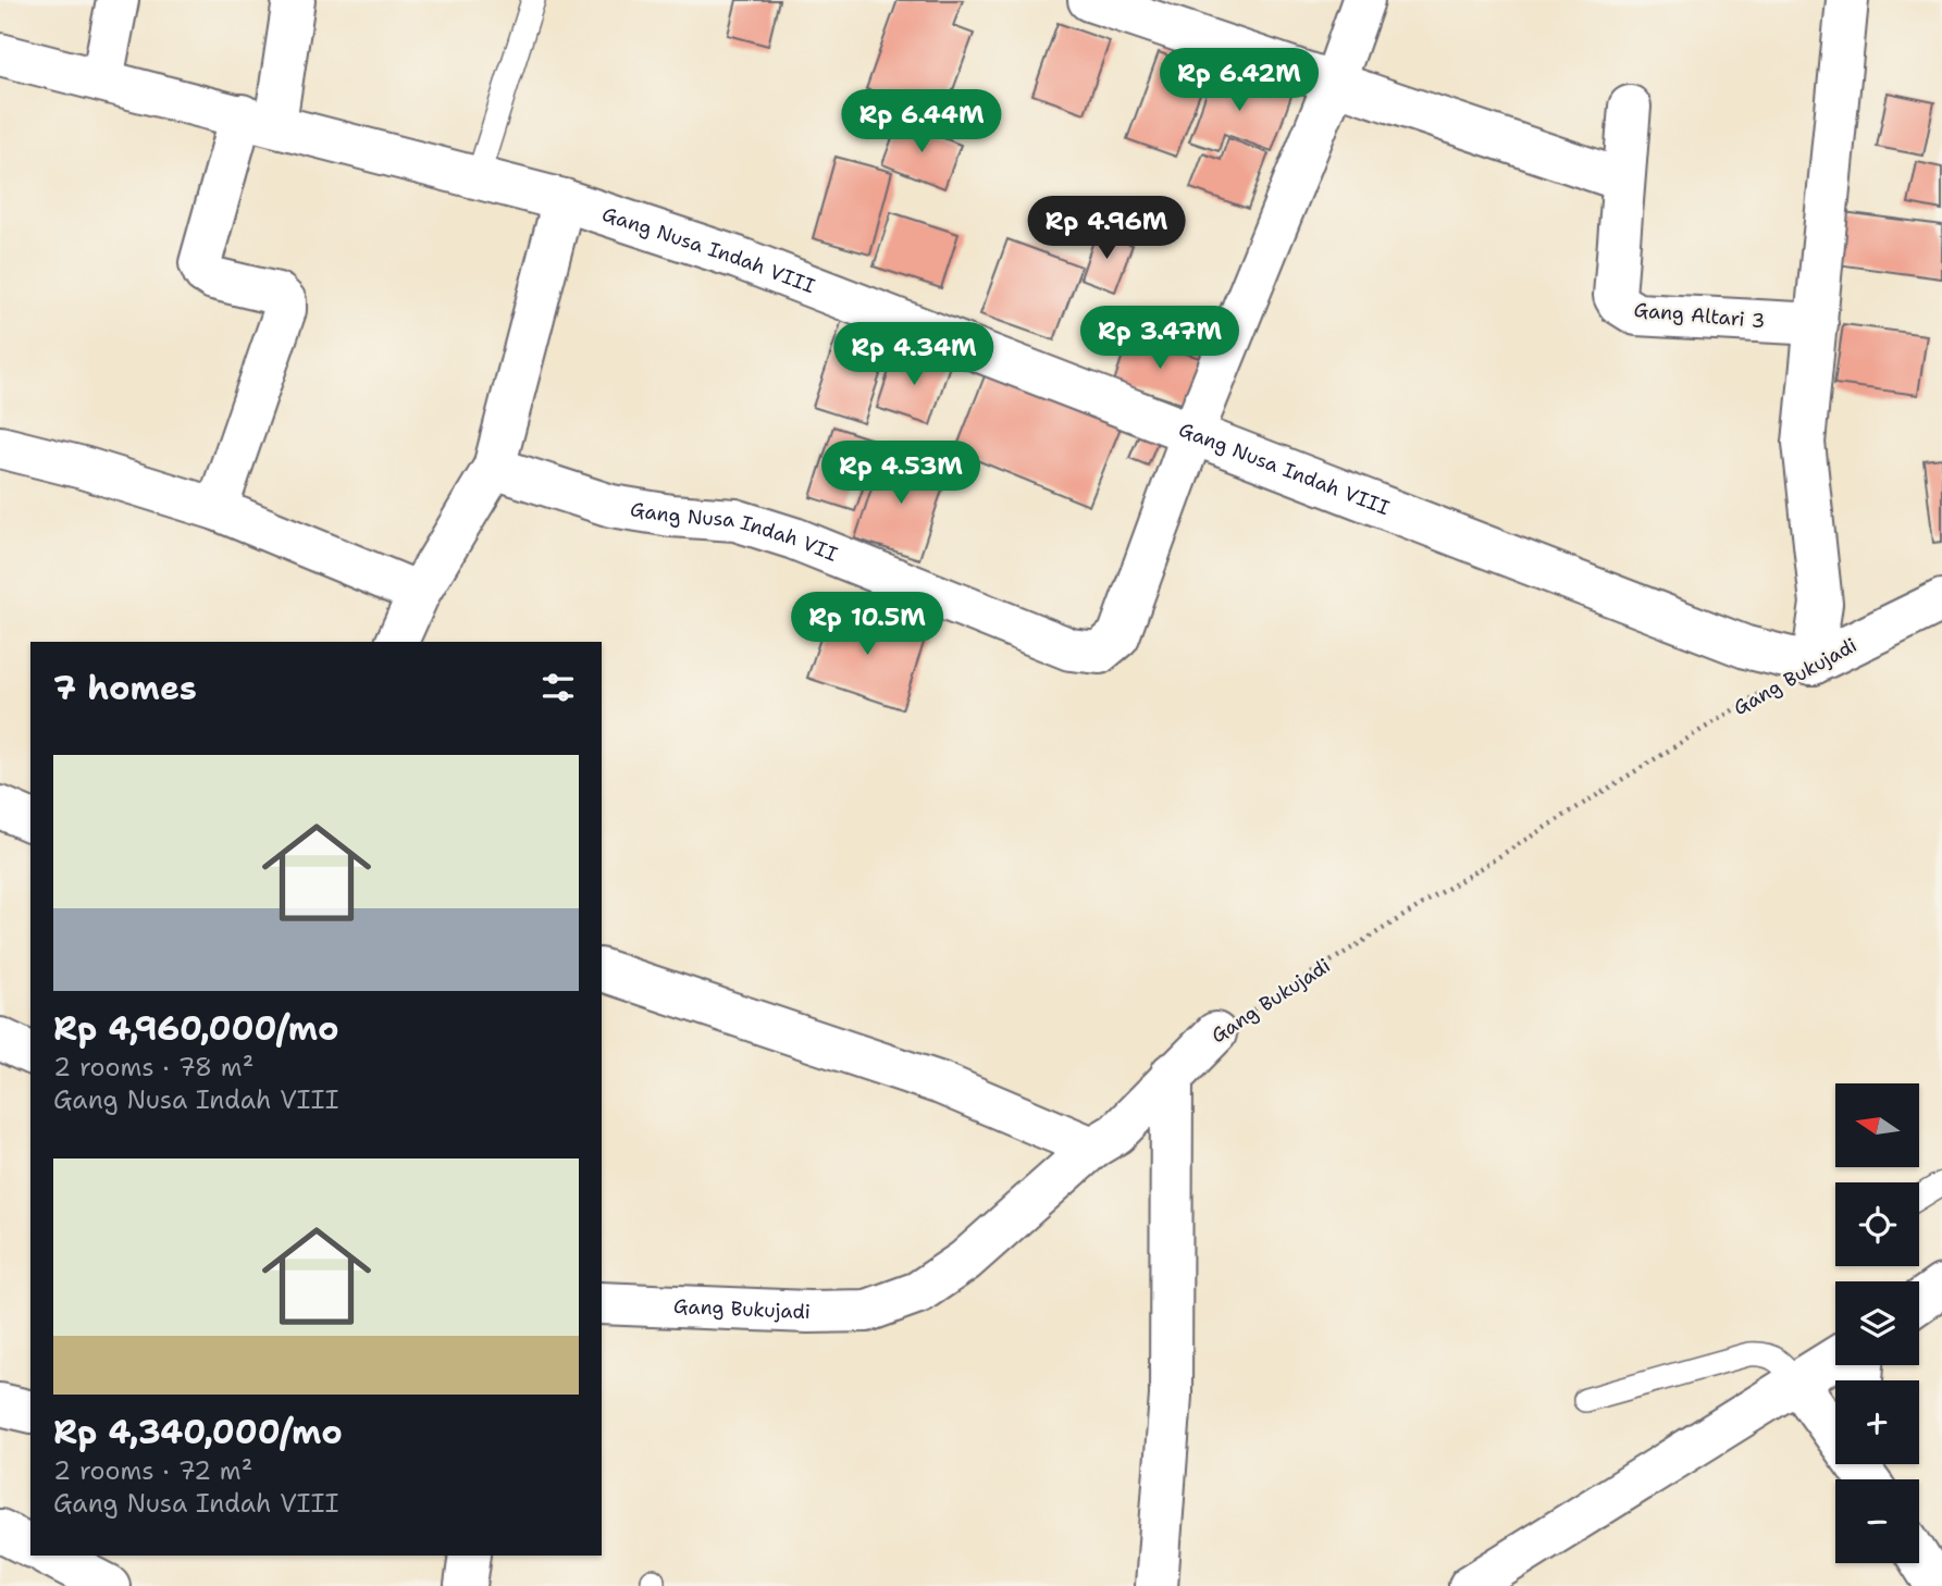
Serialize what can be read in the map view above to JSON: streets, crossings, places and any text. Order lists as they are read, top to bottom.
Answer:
{
  "streets": {
    "street": [
      "Gang Nusa Indah VIII",
      "Gang Altari 3",
      "Gang Nusa Indah VII",
      "Gang Bukujadi"
    ]
  },
  "crossings": [
    ["Gang Nusa Indah VIII", "Gang Nusa Indah VII"],
    ["Gang Nusa Indah VIII", "Gang Bukujadi"]
  ],
  "north": "left",
  "page": {
    "price": [
      "Rp 6.42M",
      "Rp 6.44M",
      "Rp 4.96M",
      "Rp 3.47M",
      "Rp 4.34M",
      "Rp 4.53M",
      "Rp 10.5M"
    ],
    "heading": "7 homes",
    "list": [
      {
        "name": "Rp 4,960,000/mo",
        "note": "2 rooms · 78 m² · Gang Nusa Indah VIII"
      },
      {
        "name": "Rp 4,340,000/mo",
        "note": "2 rooms · 72 m² · Gang Nusa Indah VIII"
      }
    ],
    "map_buttons": ["+", "−"]
  }
}
